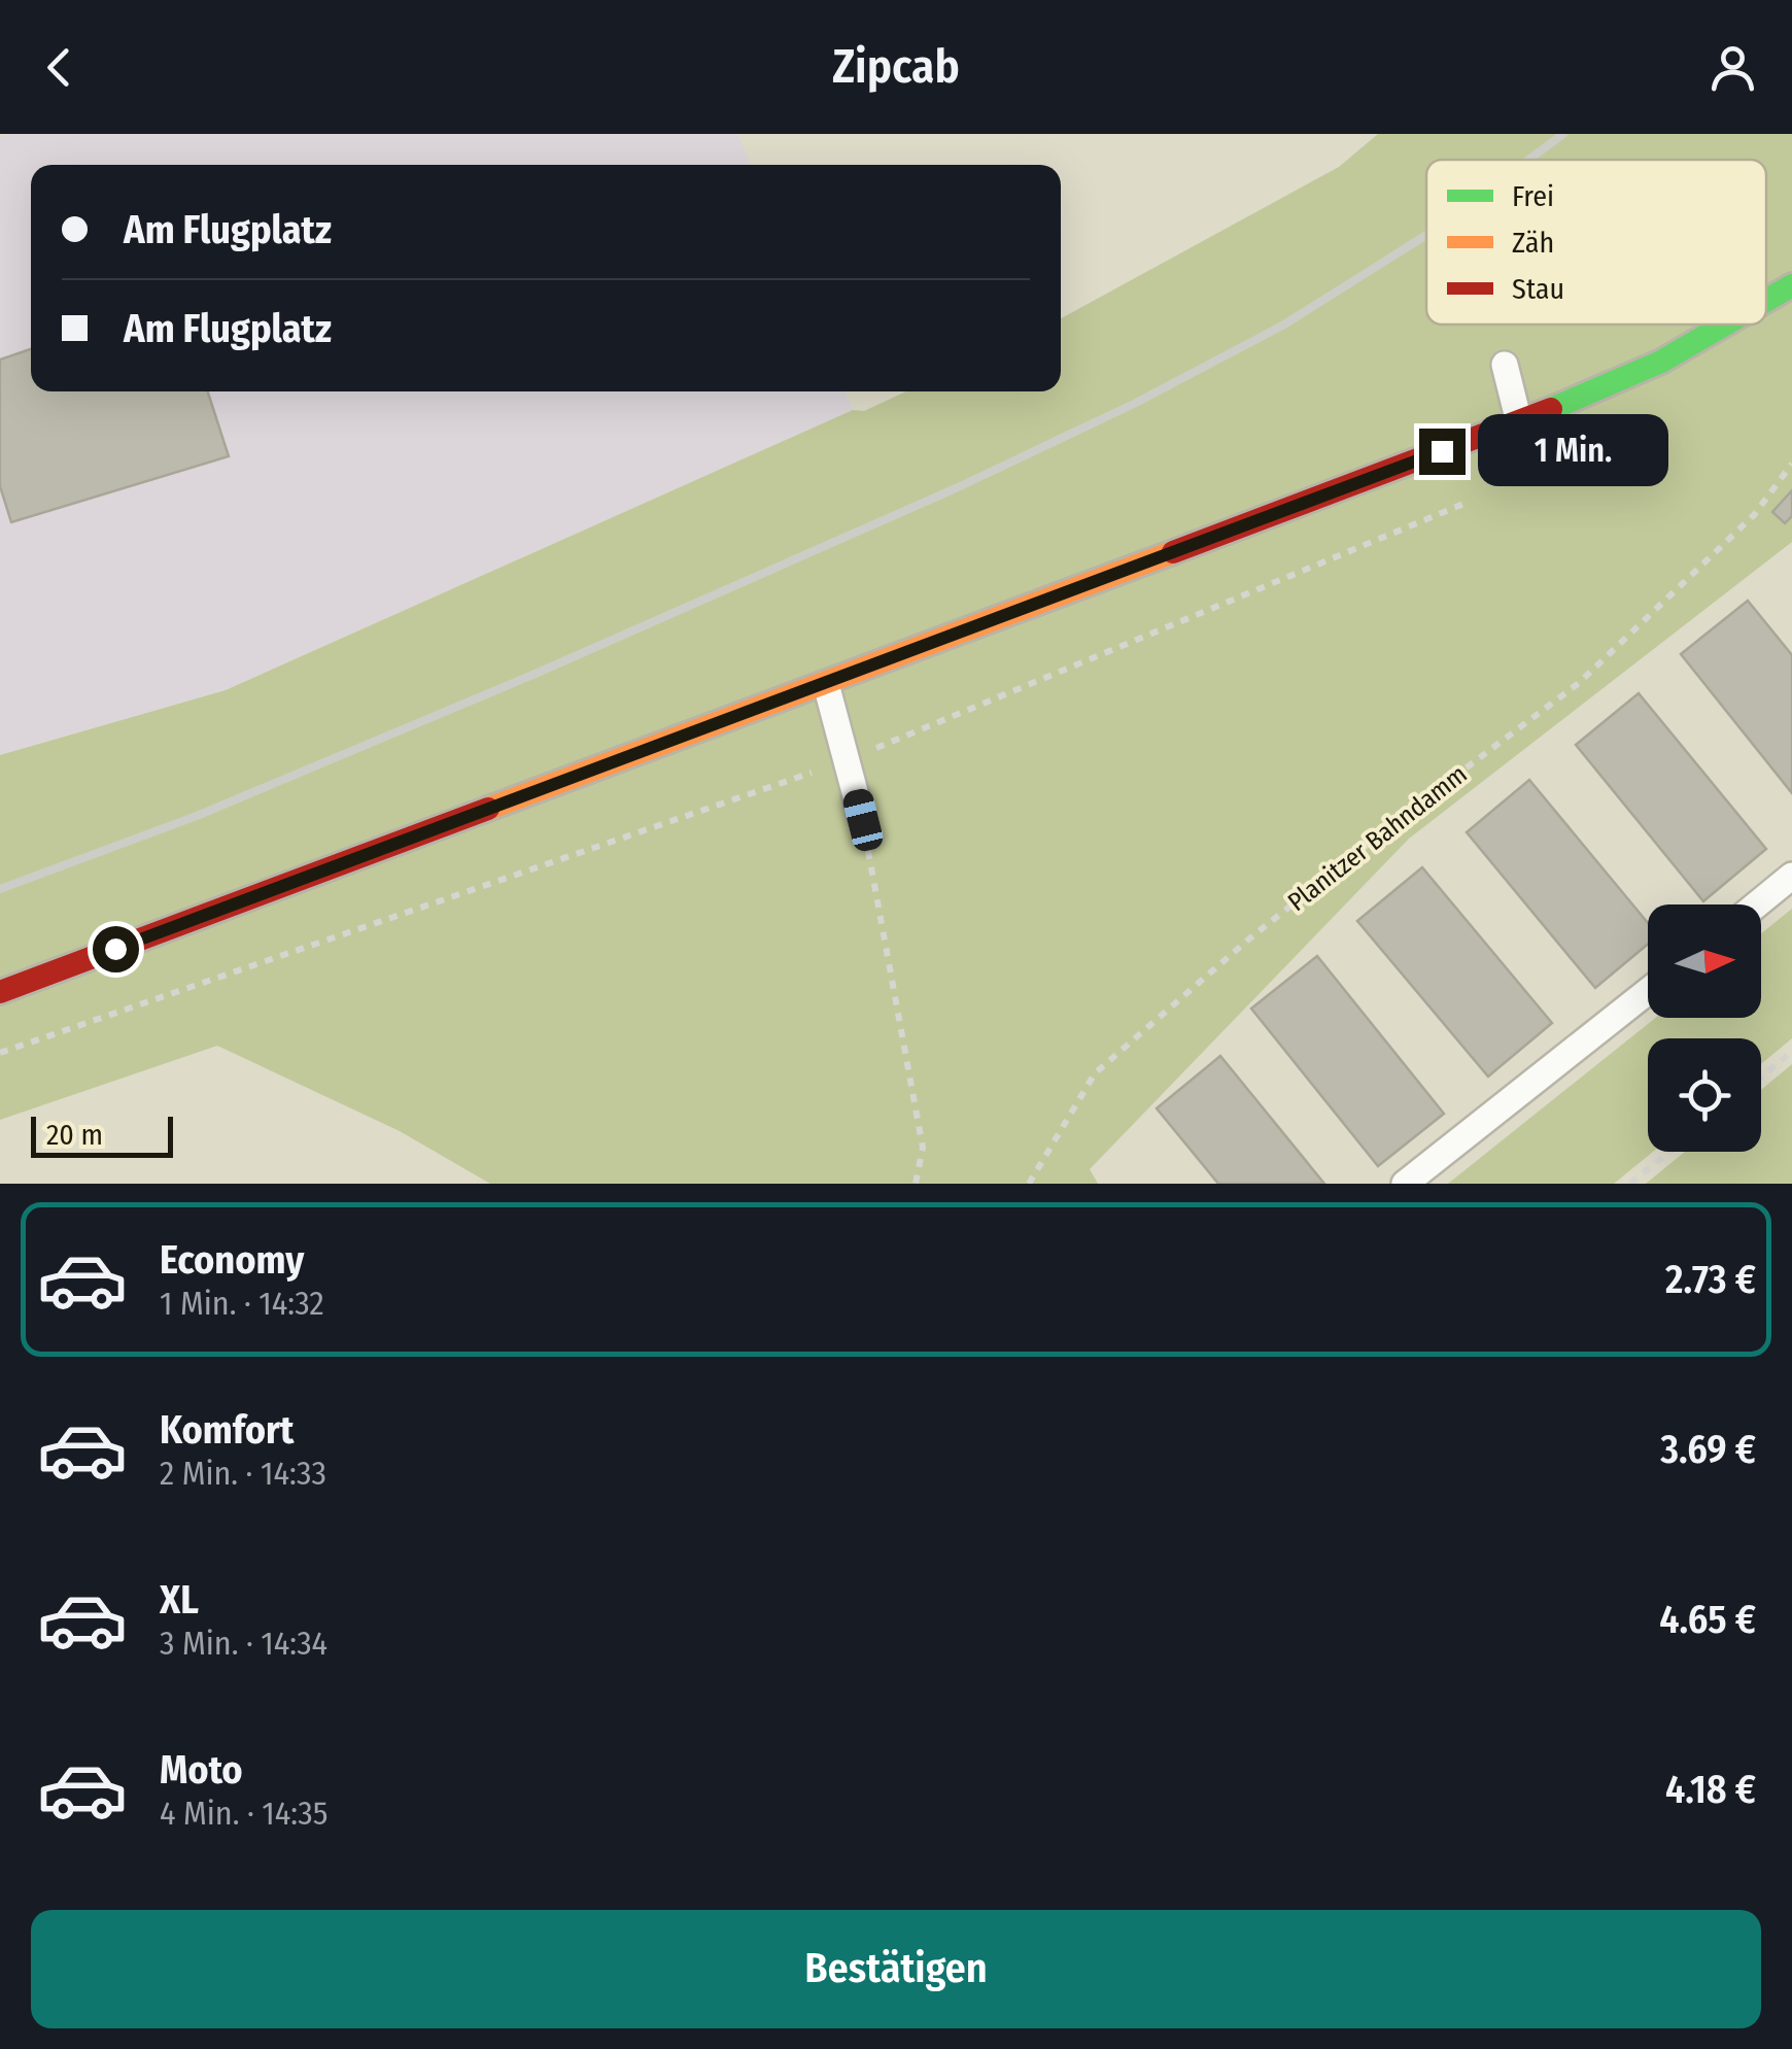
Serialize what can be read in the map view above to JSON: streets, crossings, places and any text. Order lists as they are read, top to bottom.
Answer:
{
  "streets": {
    "path": ["Planitzer Bahndamm"]
  },
  "legend": ["Frei", "Zäh", "Stau"],
  "scale_bar": "20 m",
  "north": "right",
  "page": {
    "header": "Zipcab",
    "banner": ["Am Flugplatz", "Am Flugplatz"],
    "bubble": "1 Min.",
    "scale": "20 m",
    "list": [
      {
        "name": "Economy",
        "note": "1 Min. · 14:32",
        "value": "2.73 €"
      },
      {
        "name": "Komfort",
        "note": "2 Min. · 14:33",
        "value": "3.69 €"
      },
      {
        "name": "XL",
        "note": "3 Min. · 14:34",
        "value": "4.65 €"
      },
      {
        "name": "Moto",
        "note": "4 Min. · 14:35",
        "value": "4.18 €"
      }
    ],
    "buttons": "Bestätigen"
  }
}
